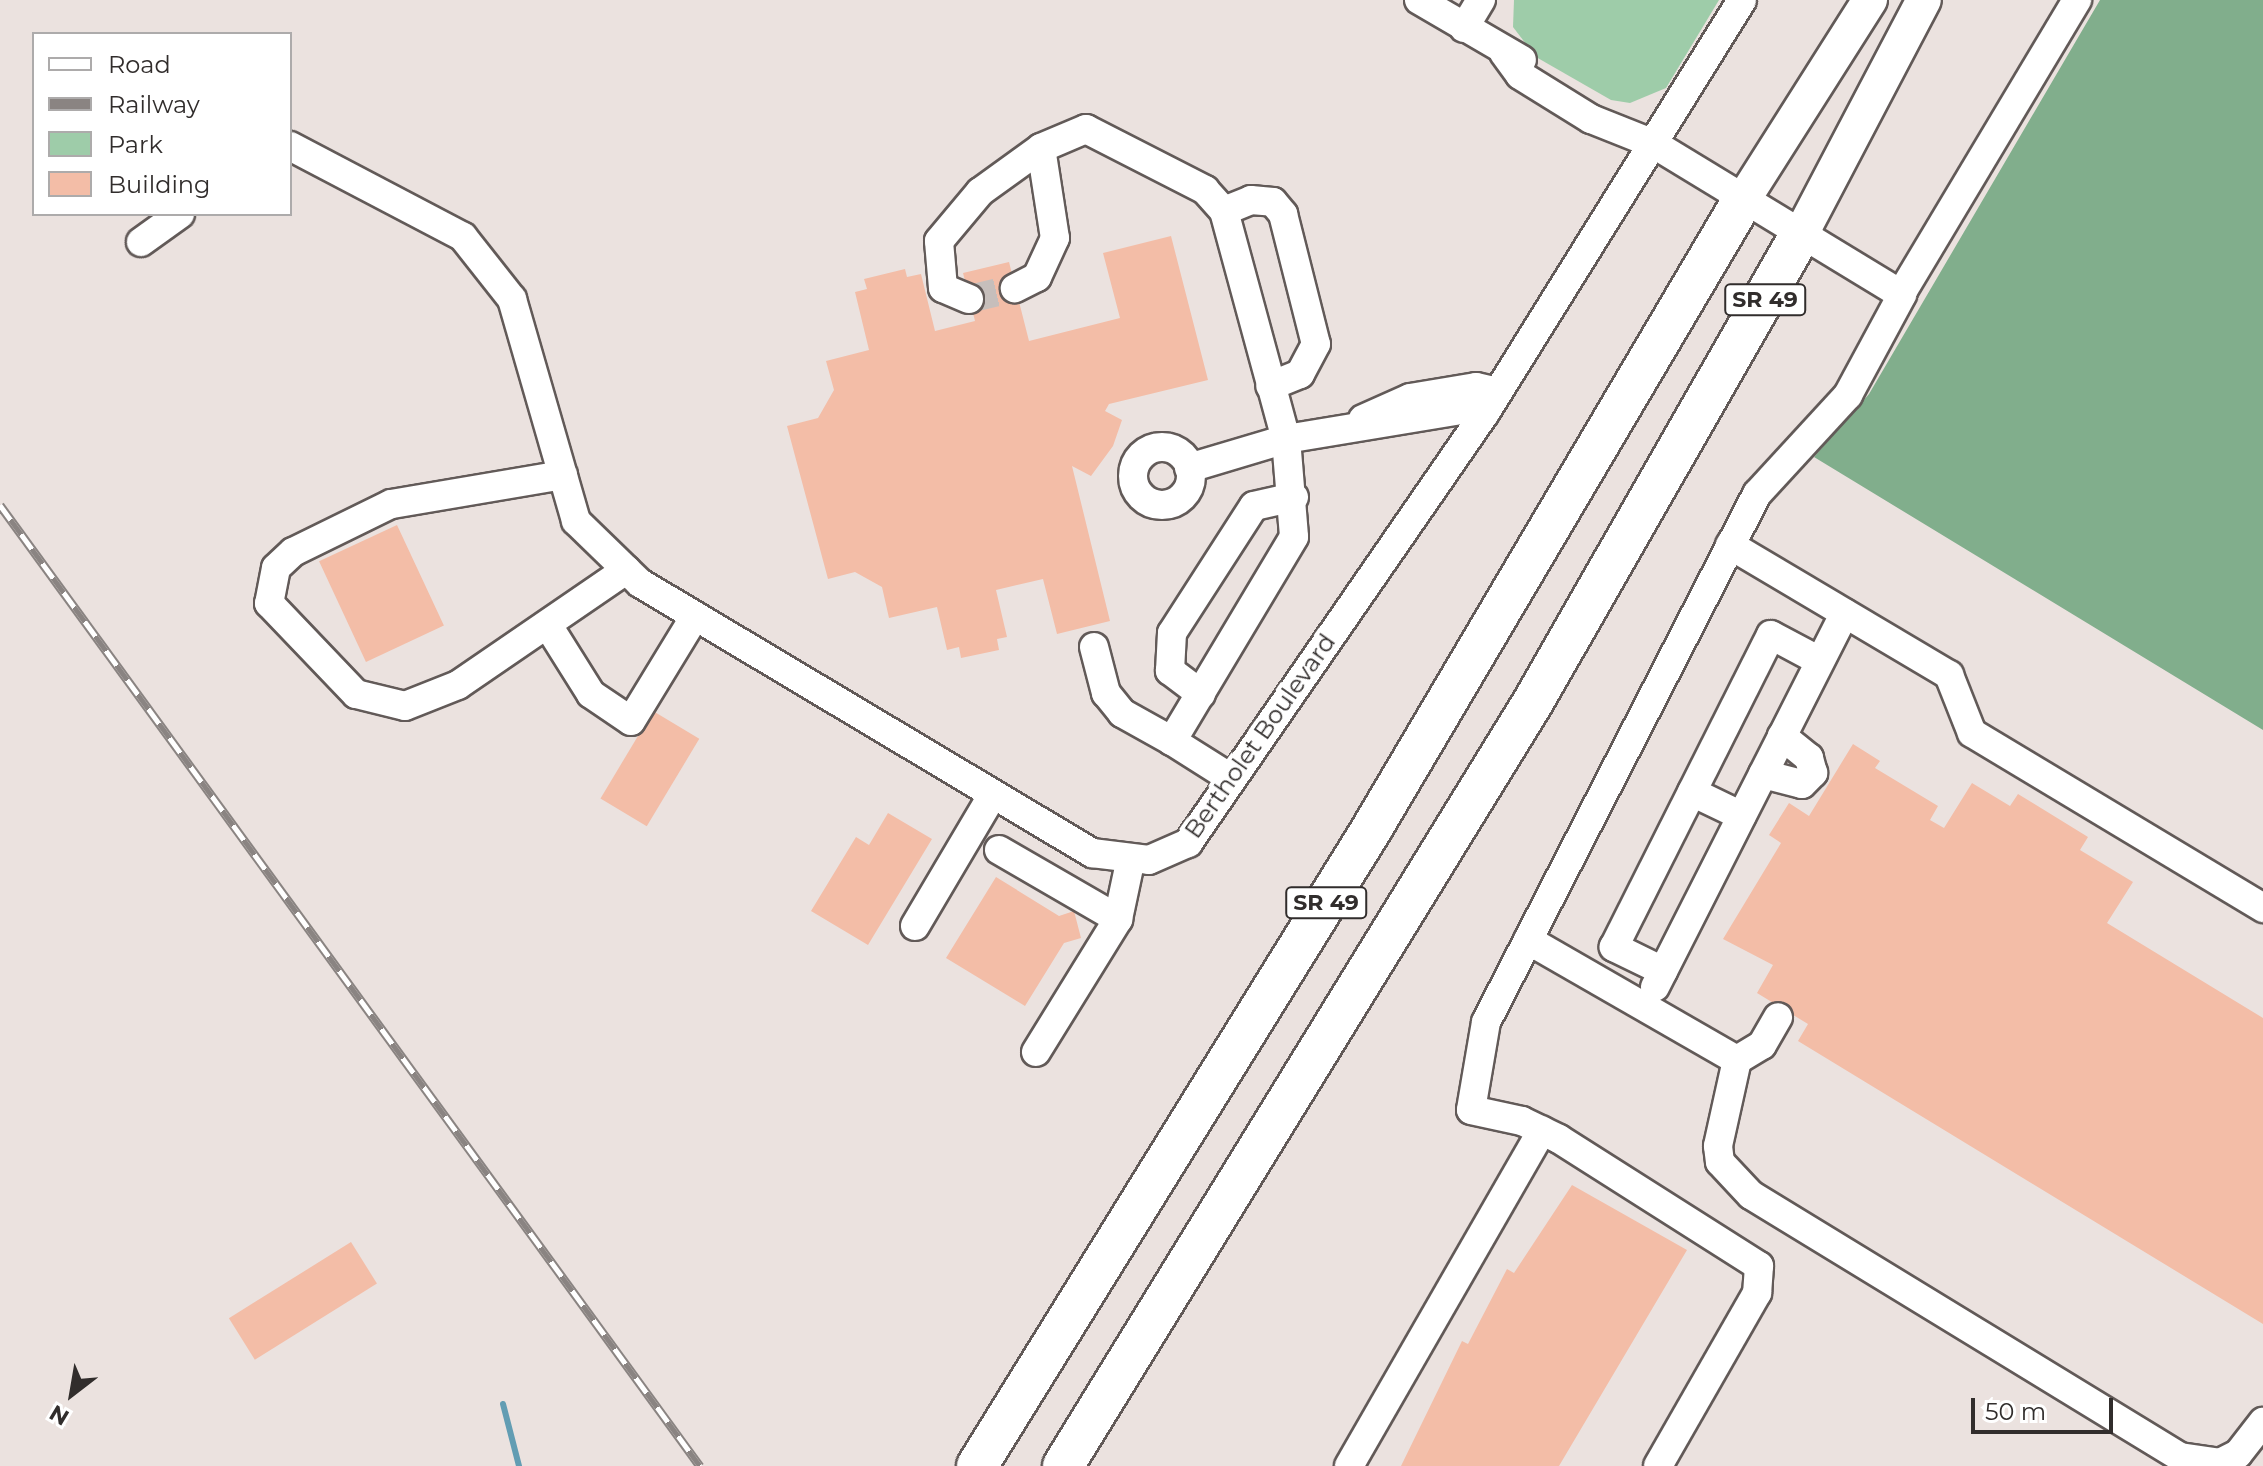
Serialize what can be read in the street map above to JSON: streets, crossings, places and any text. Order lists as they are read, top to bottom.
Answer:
{
  "streets": {
    "highway": ["SR 49"],
    "street": ["Bertholet Boulevard"]
  },
  "legend": [
    "Road",
    "Railway",
    "Park",
    "Building"
  ],
  "scale_bar": "50 m",
  "north": "bottom left"
}
